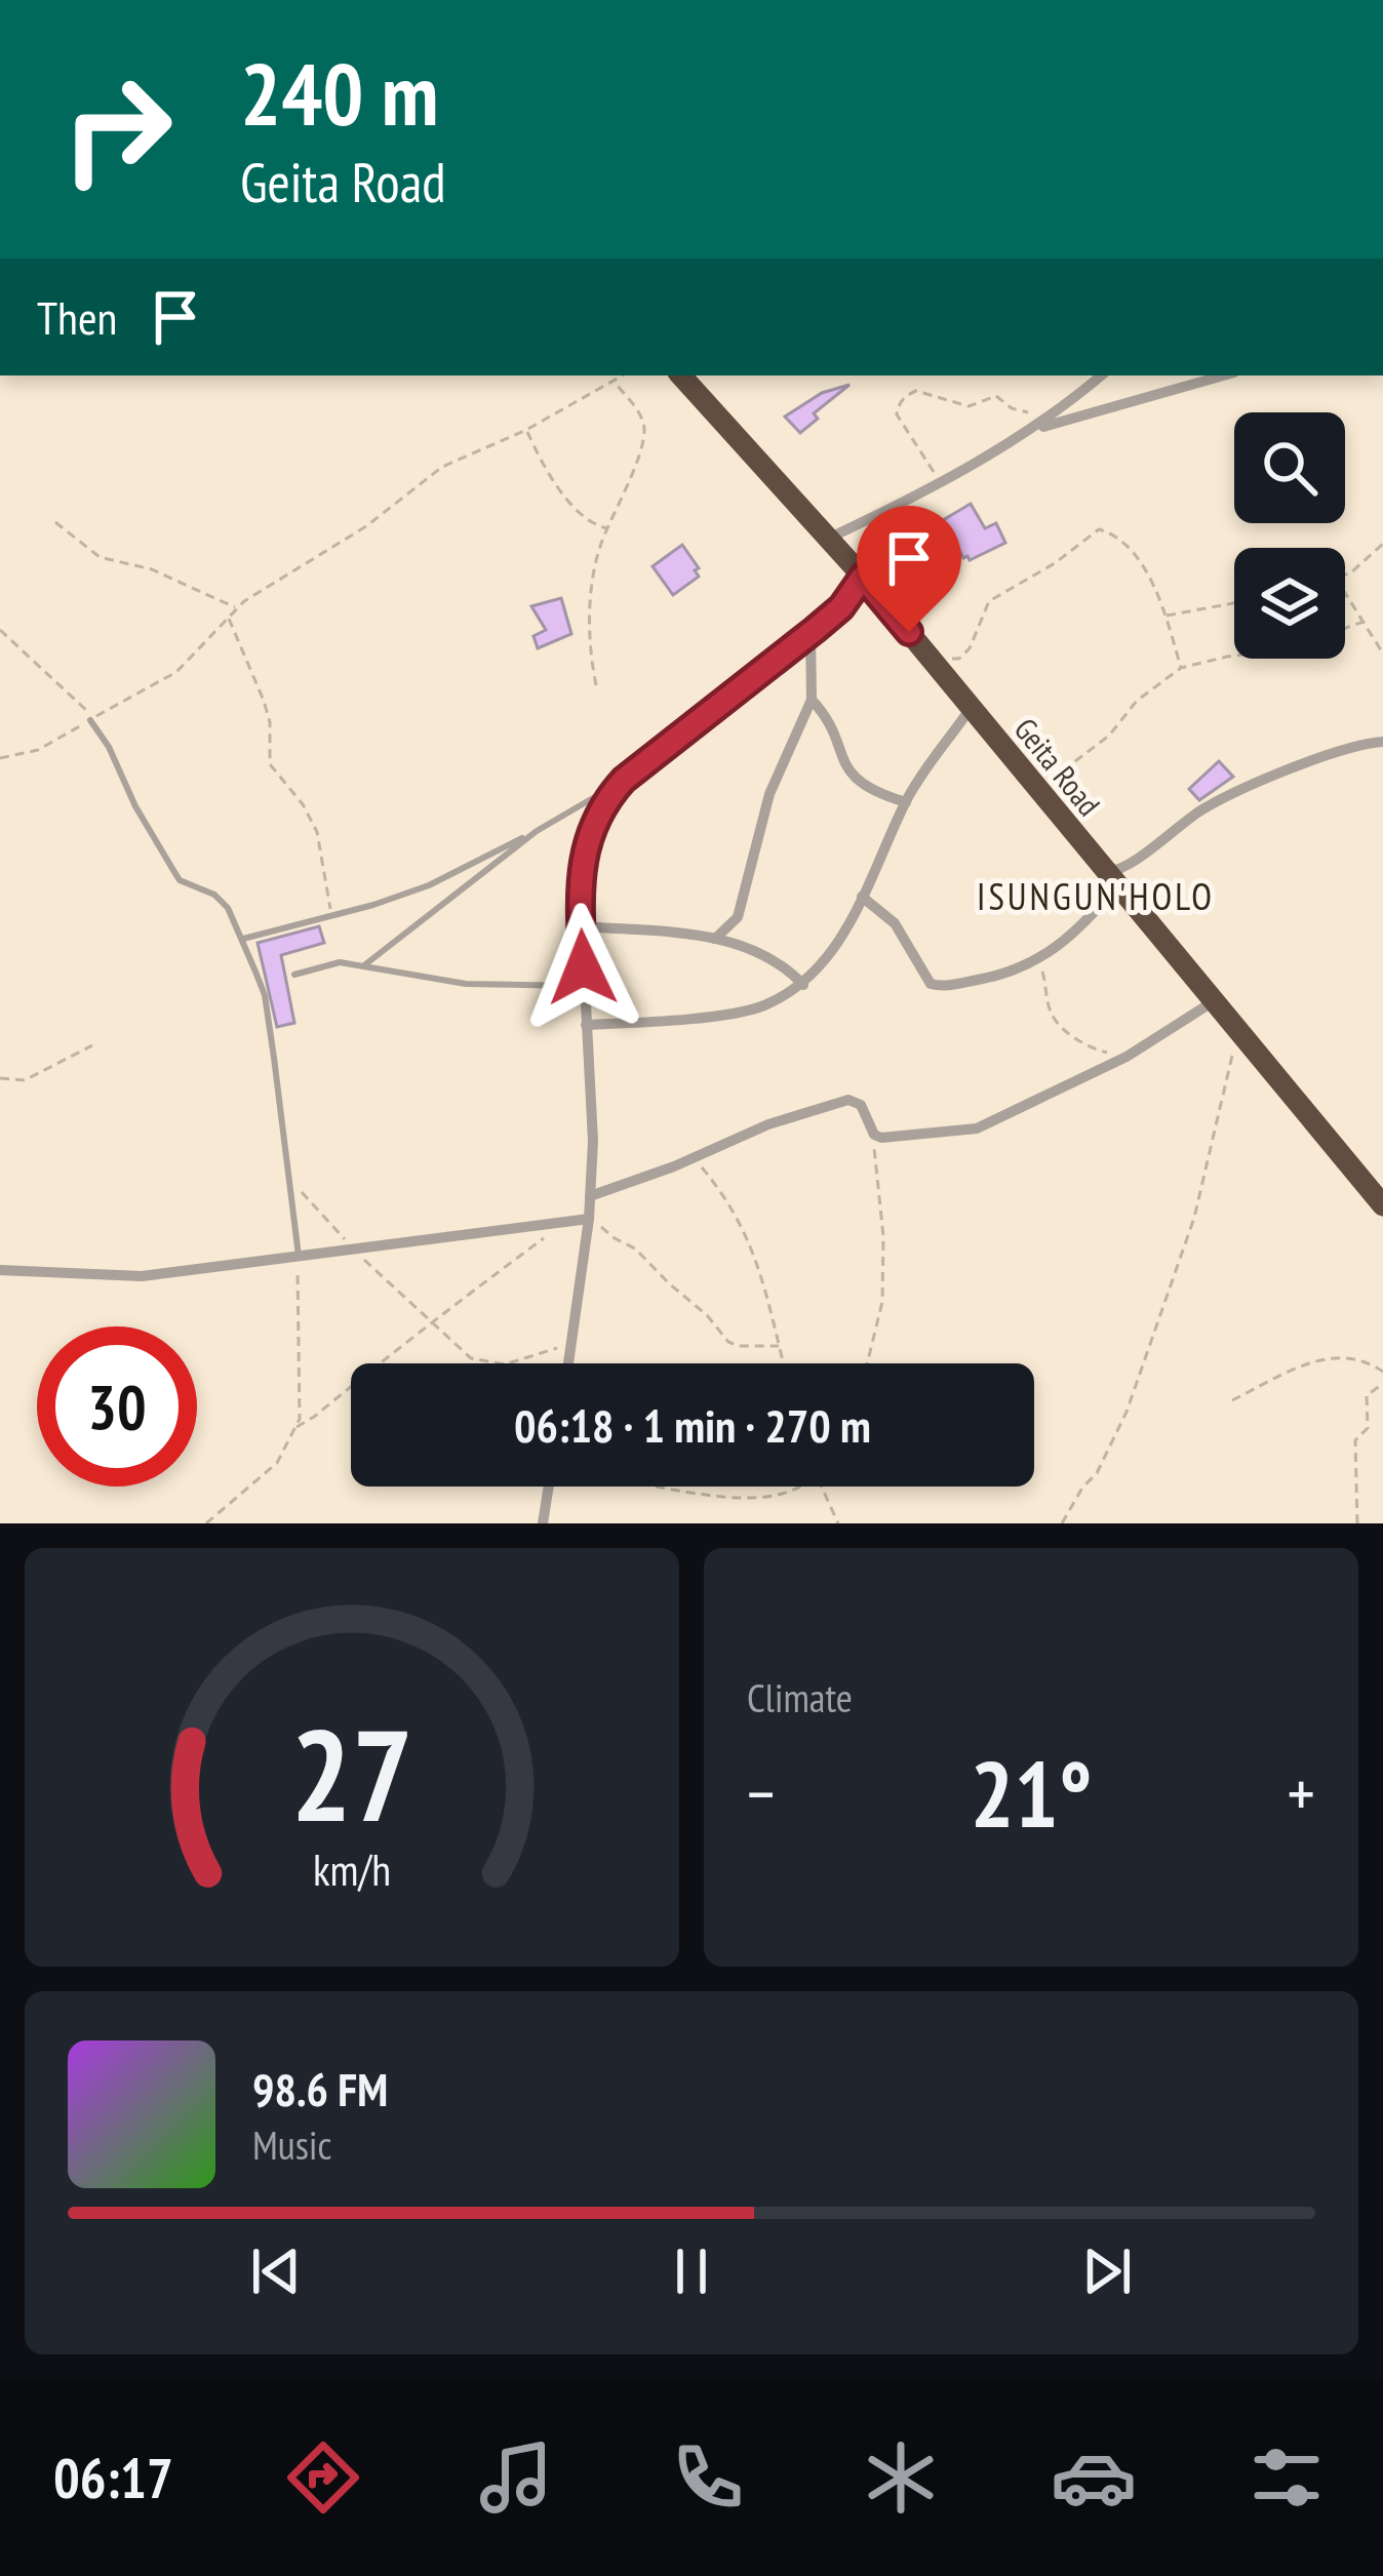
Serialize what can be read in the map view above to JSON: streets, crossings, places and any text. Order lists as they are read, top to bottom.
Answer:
{
  "streets": {
    "highway": ["Geita Road"]
  },
  "districts": ["ISUNGUN'HOLO"],
  "page": {
    "turn": ["240 m", "Geita Road"],
    "then": "Then",
    "limit": "30",
    "trip": "06:18 · 1 min · 270 m",
    "tile": "Climate",
    "heat": ["−", "21°", "+"],
    "song": ["98.6 FM", "Music"],
    "tabs": "06:17",
    "gauge": ["27", "km/h"]
  }
}
